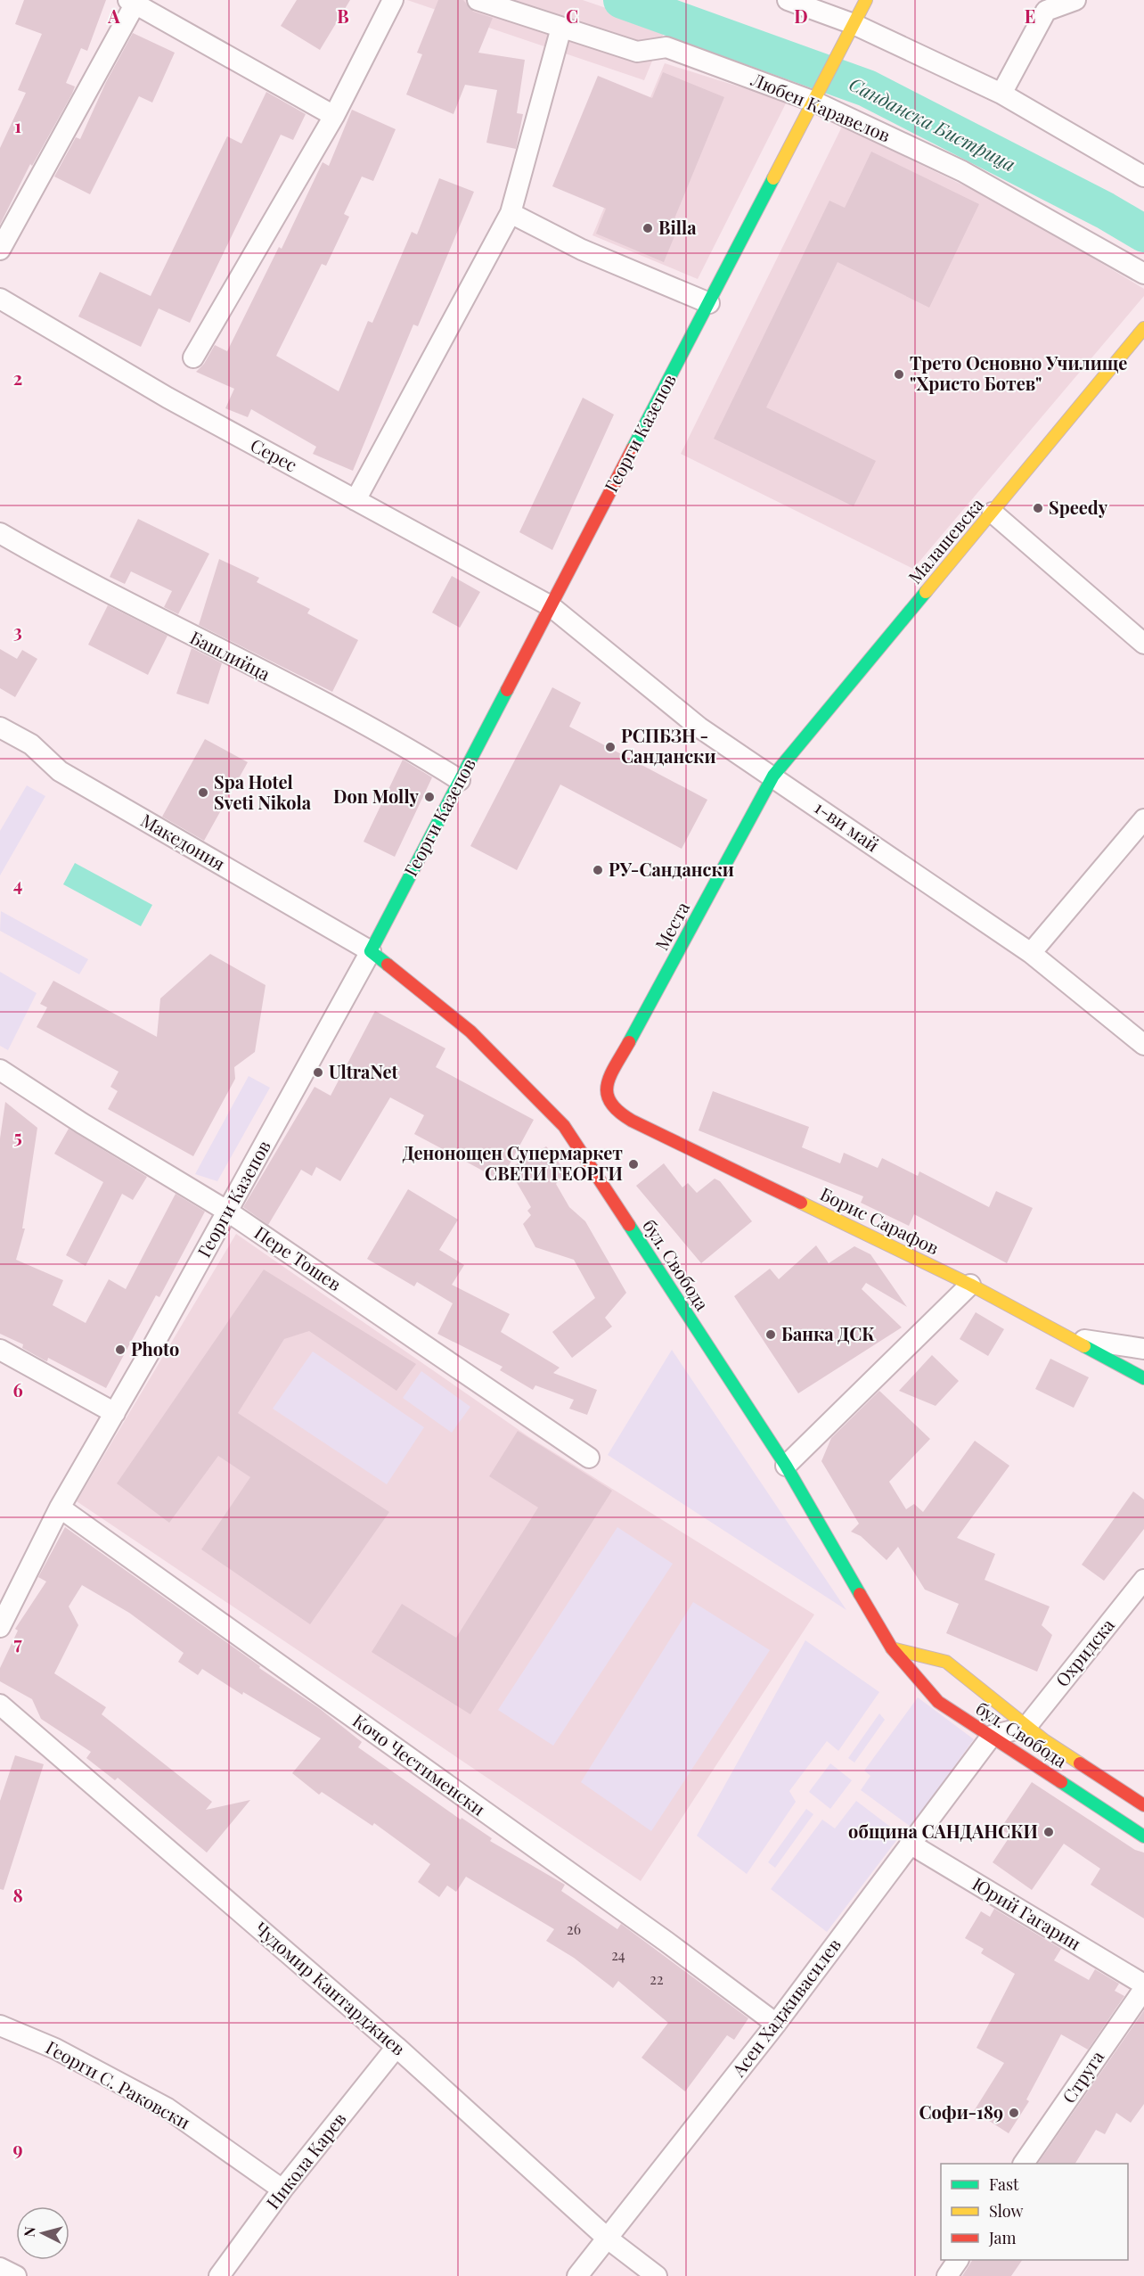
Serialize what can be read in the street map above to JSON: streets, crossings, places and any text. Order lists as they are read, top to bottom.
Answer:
{
  "streets": {
    "street": [
      "Любен Каравелов",
      "Георги Казепов",
      "Серес",
      "Малашевска",
      "Башлийца",
      "1-ви май",
      "Македония",
      "Места",
      "Борис Сарафов",
      "Пере Тошев",
      "бул. Свобода",
      "Охридска",
      "Кочо Честименски",
      "Юрий Гагарин",
      "Чудомир Кантарджиев",
      "Асен Хадживасилев",
      "Струга",
      "Георги С. Раковски",
      "Никола Карев"
    ]
  },
  "crossings": [
    ["Любен Каравелов", "Георги Казепов"],
    ["Георги Казепов", "Серес"],
    ["Георги Казепов", "Башлийца"],
    ["Георги Казепов", "1-ви май"],
    ["Георги Казепов", "Македония"],
    ["Георги Казепов", "Пере Тошев"],
    ["Георги Казепов", "бул. Свобода"],
    ["Георги Казепов", "Кочо Честименски"],
    ["Серес", "1-ви май"],
    ["Малашевска", "1-ви май"],
    ["Малашевска", "Места"],
    ["1-ви май", "Места"],
    ["Македония", "бул. Свобода"],
    ["Места", "Борис Сарафов"],
    ["бул. Свобода", "Охридска"],
    ["бул. Свобода", "Асен Хадживасилев"],
    ["Кочо Честименски", "Асен Хадживасилев"],
    ["Юрий Гагарин", "Асен Хадживасилев"],
    ["Чудомир Кантарджиев", "Асен Хадживасилев"],
    ["Чудомир Кантарджиев", "Никола Карев"],
    ["Георги С. Раковски", "Никола Карев"]
  ],
  "water": ["Санданска Бистрица"],
  "places": [
    "Billa",
    "Трето Основно Училище \"Христо Ботев\"",
    "Speedy",
    "РСПБЗН - Сандански",
    "Spa Hotel Sveti Nikola",
    "Don Molly",
    "РУ-Сандански",
    "UltraNet",
    "Денонощен Супермаркет СВЕТИ ГЕОРГИ",
    "Банка ДСК",
    "Photo",
    "община САНДАНСКИ",
    "Софи-189"
  ],
  "house_numbers": ["26", "24", "22"],
  "legend": ["Fast", "Slow", "Jam"],
  "north": "left",
  "grid": {
    "columns": [
      "A",
      "B",
      "C",
      "D",
      "E"
    ],
    "rows": [
      "1",
      "2",
      "3",
      "4",
      "5",
      "6",
      "7",
      "8",
      "9"
    ]
  }
}
